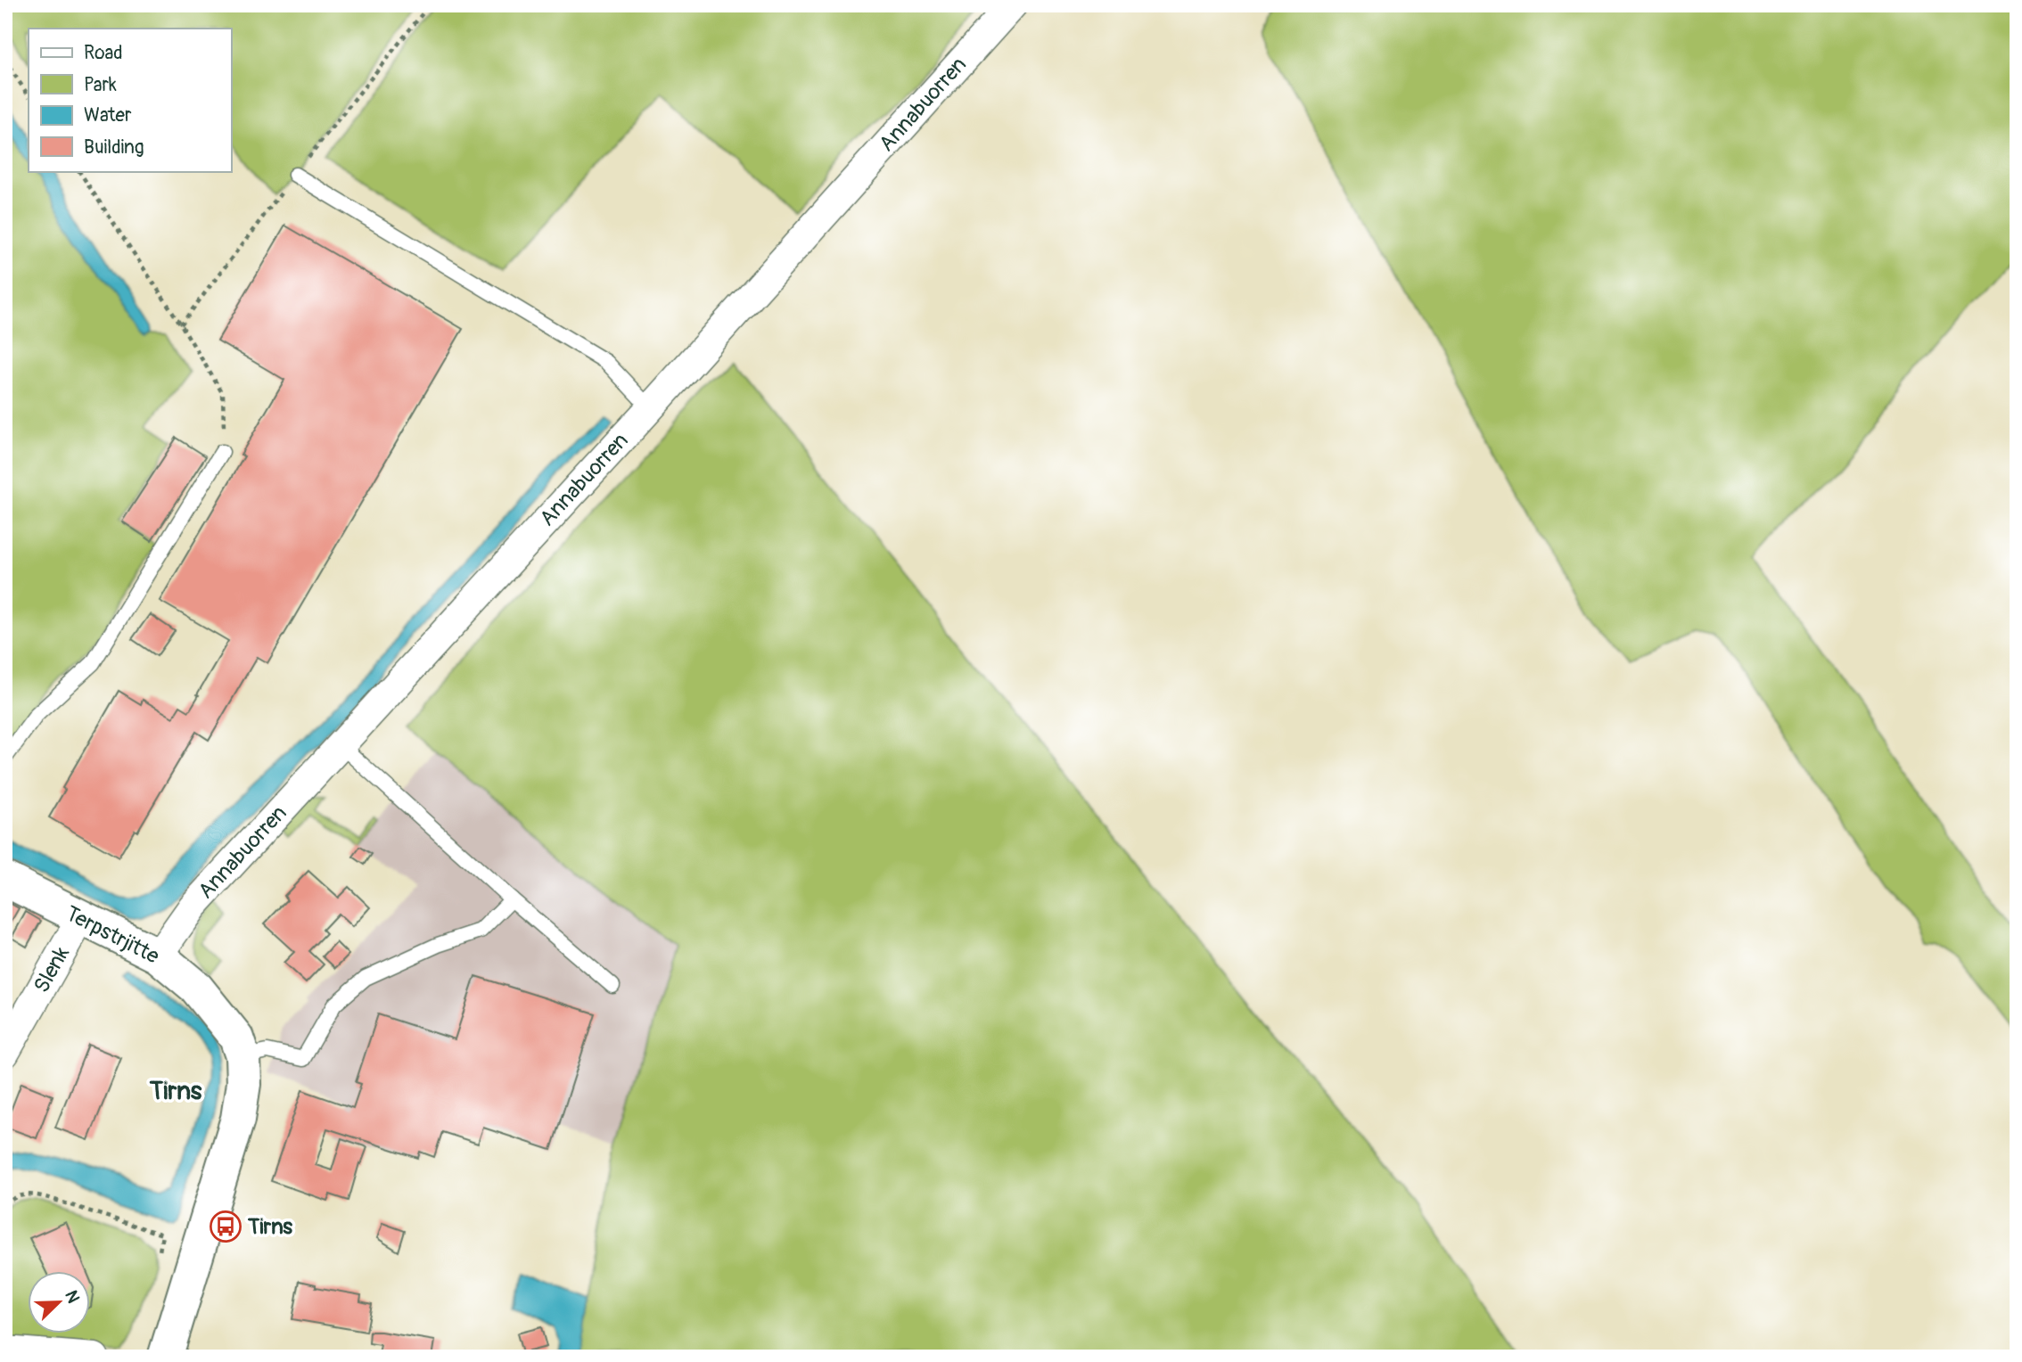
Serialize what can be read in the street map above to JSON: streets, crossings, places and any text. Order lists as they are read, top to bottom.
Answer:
{
  "streets": {
    "street": ["Annabuorren", "Terpstrjitte", "Slenk"]
  },
  "crossings": [
    ["Annabuorren", "Terpstrjitte"],
    ["Terpstrjitte", "Slenk"]
  ],
  "districts": ["Tirns"],
  "places": {
    "bus stop": ["Tirns"]
  },
  "legend": [
    "Road",
    "Park",
    "Water",
    "Building"
  ],
  "north": "top right"
}
